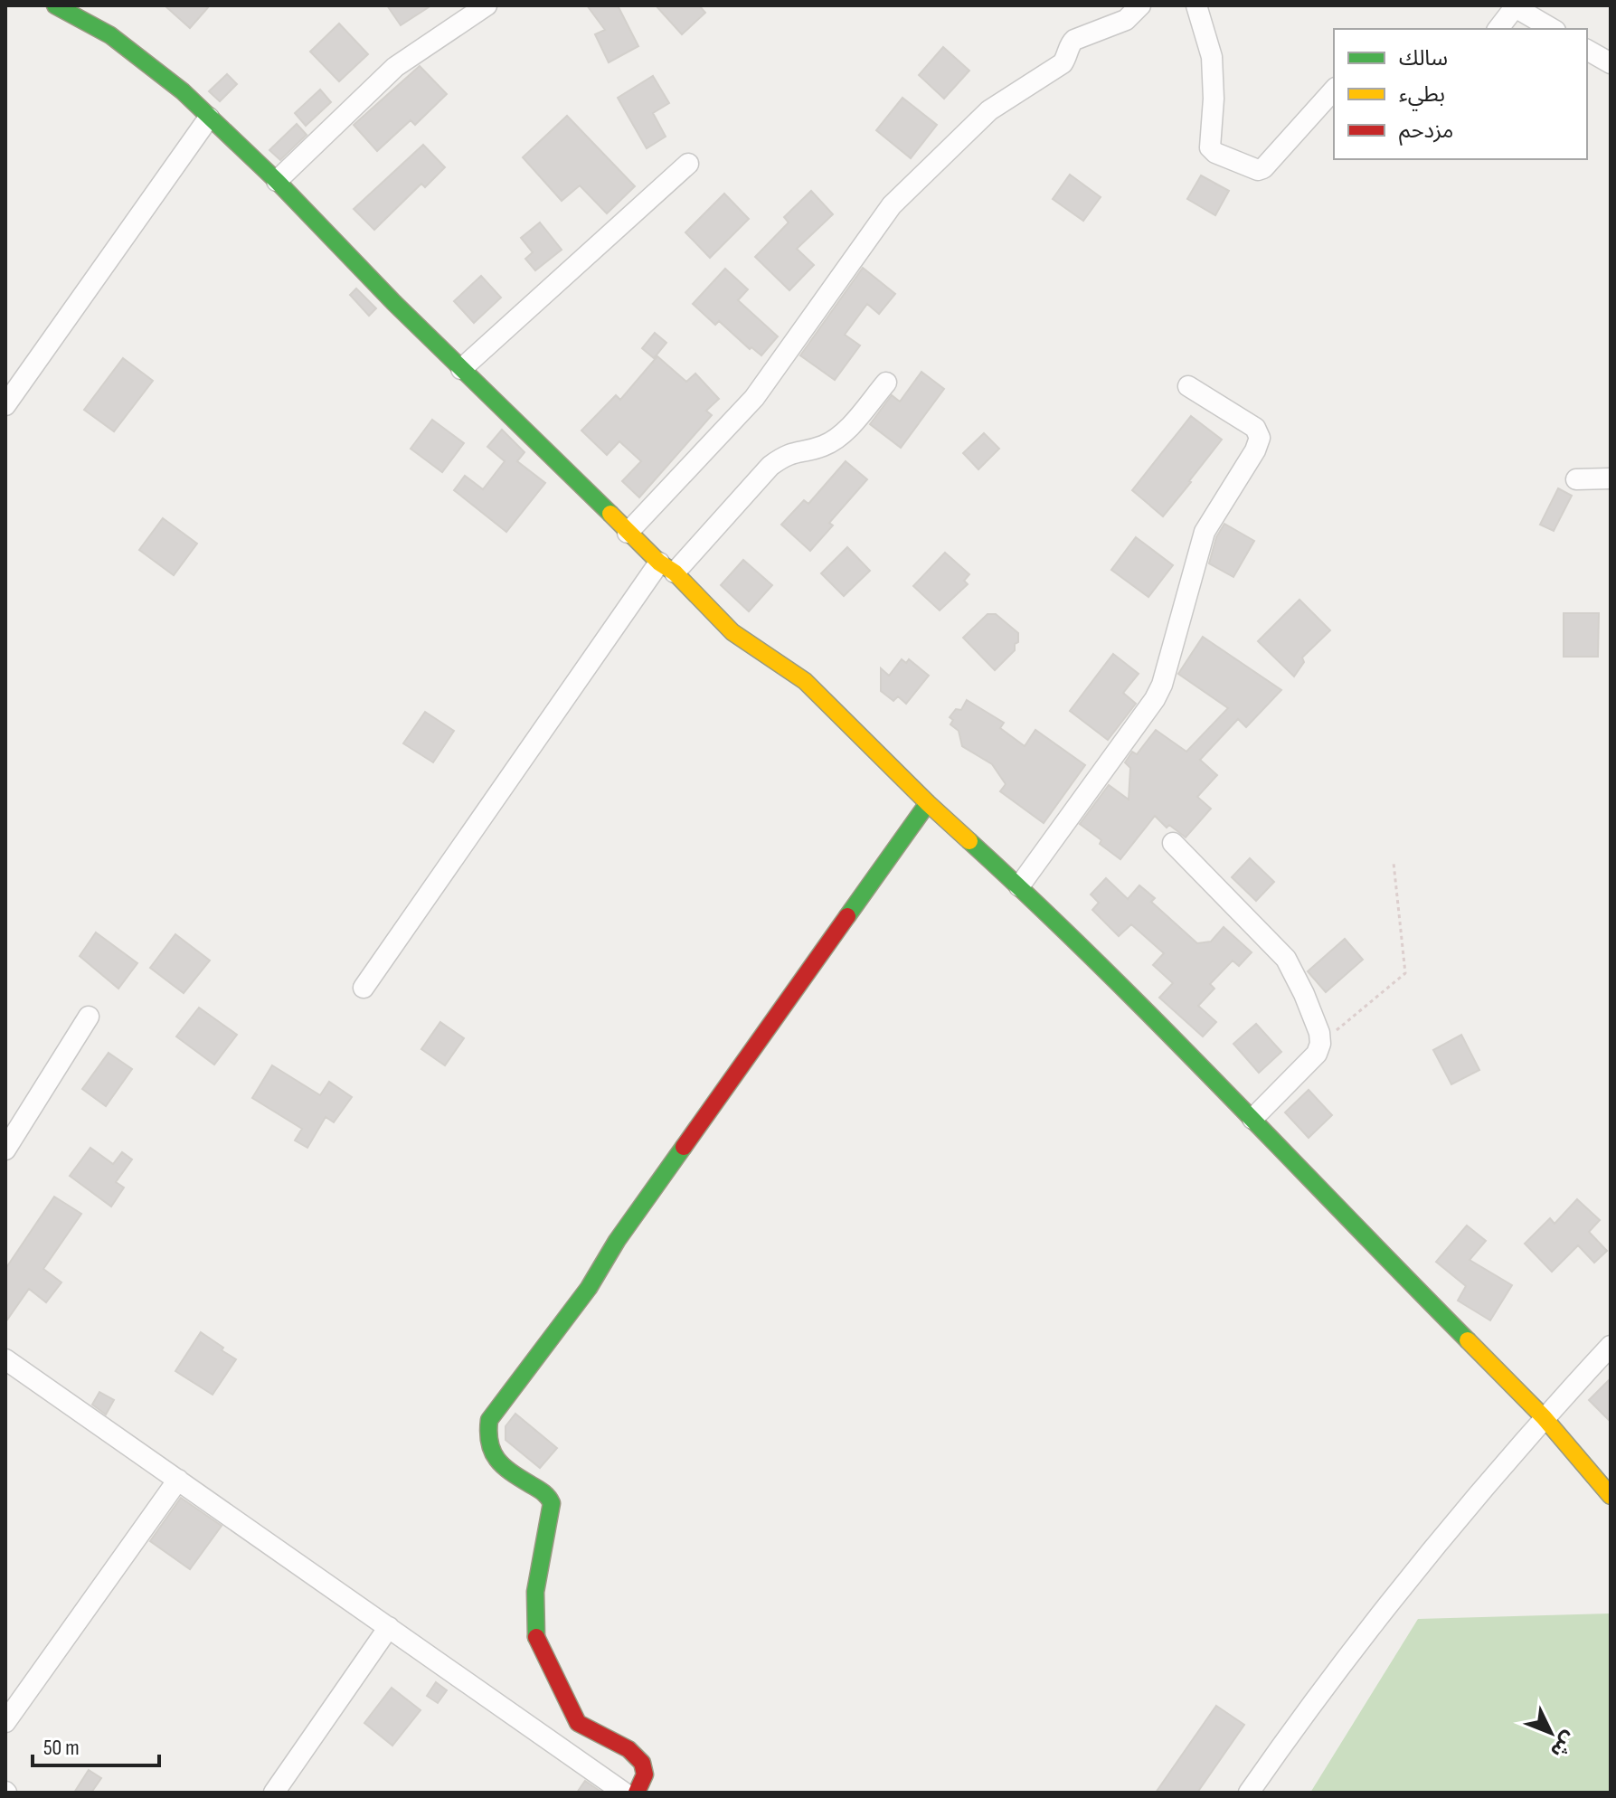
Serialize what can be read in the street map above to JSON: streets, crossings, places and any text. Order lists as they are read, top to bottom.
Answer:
{
  "legend": ["سالك", "بطيء", "مزدحم"],
  "scale_bar": "50 m",
  "north": "bottom right"
}
